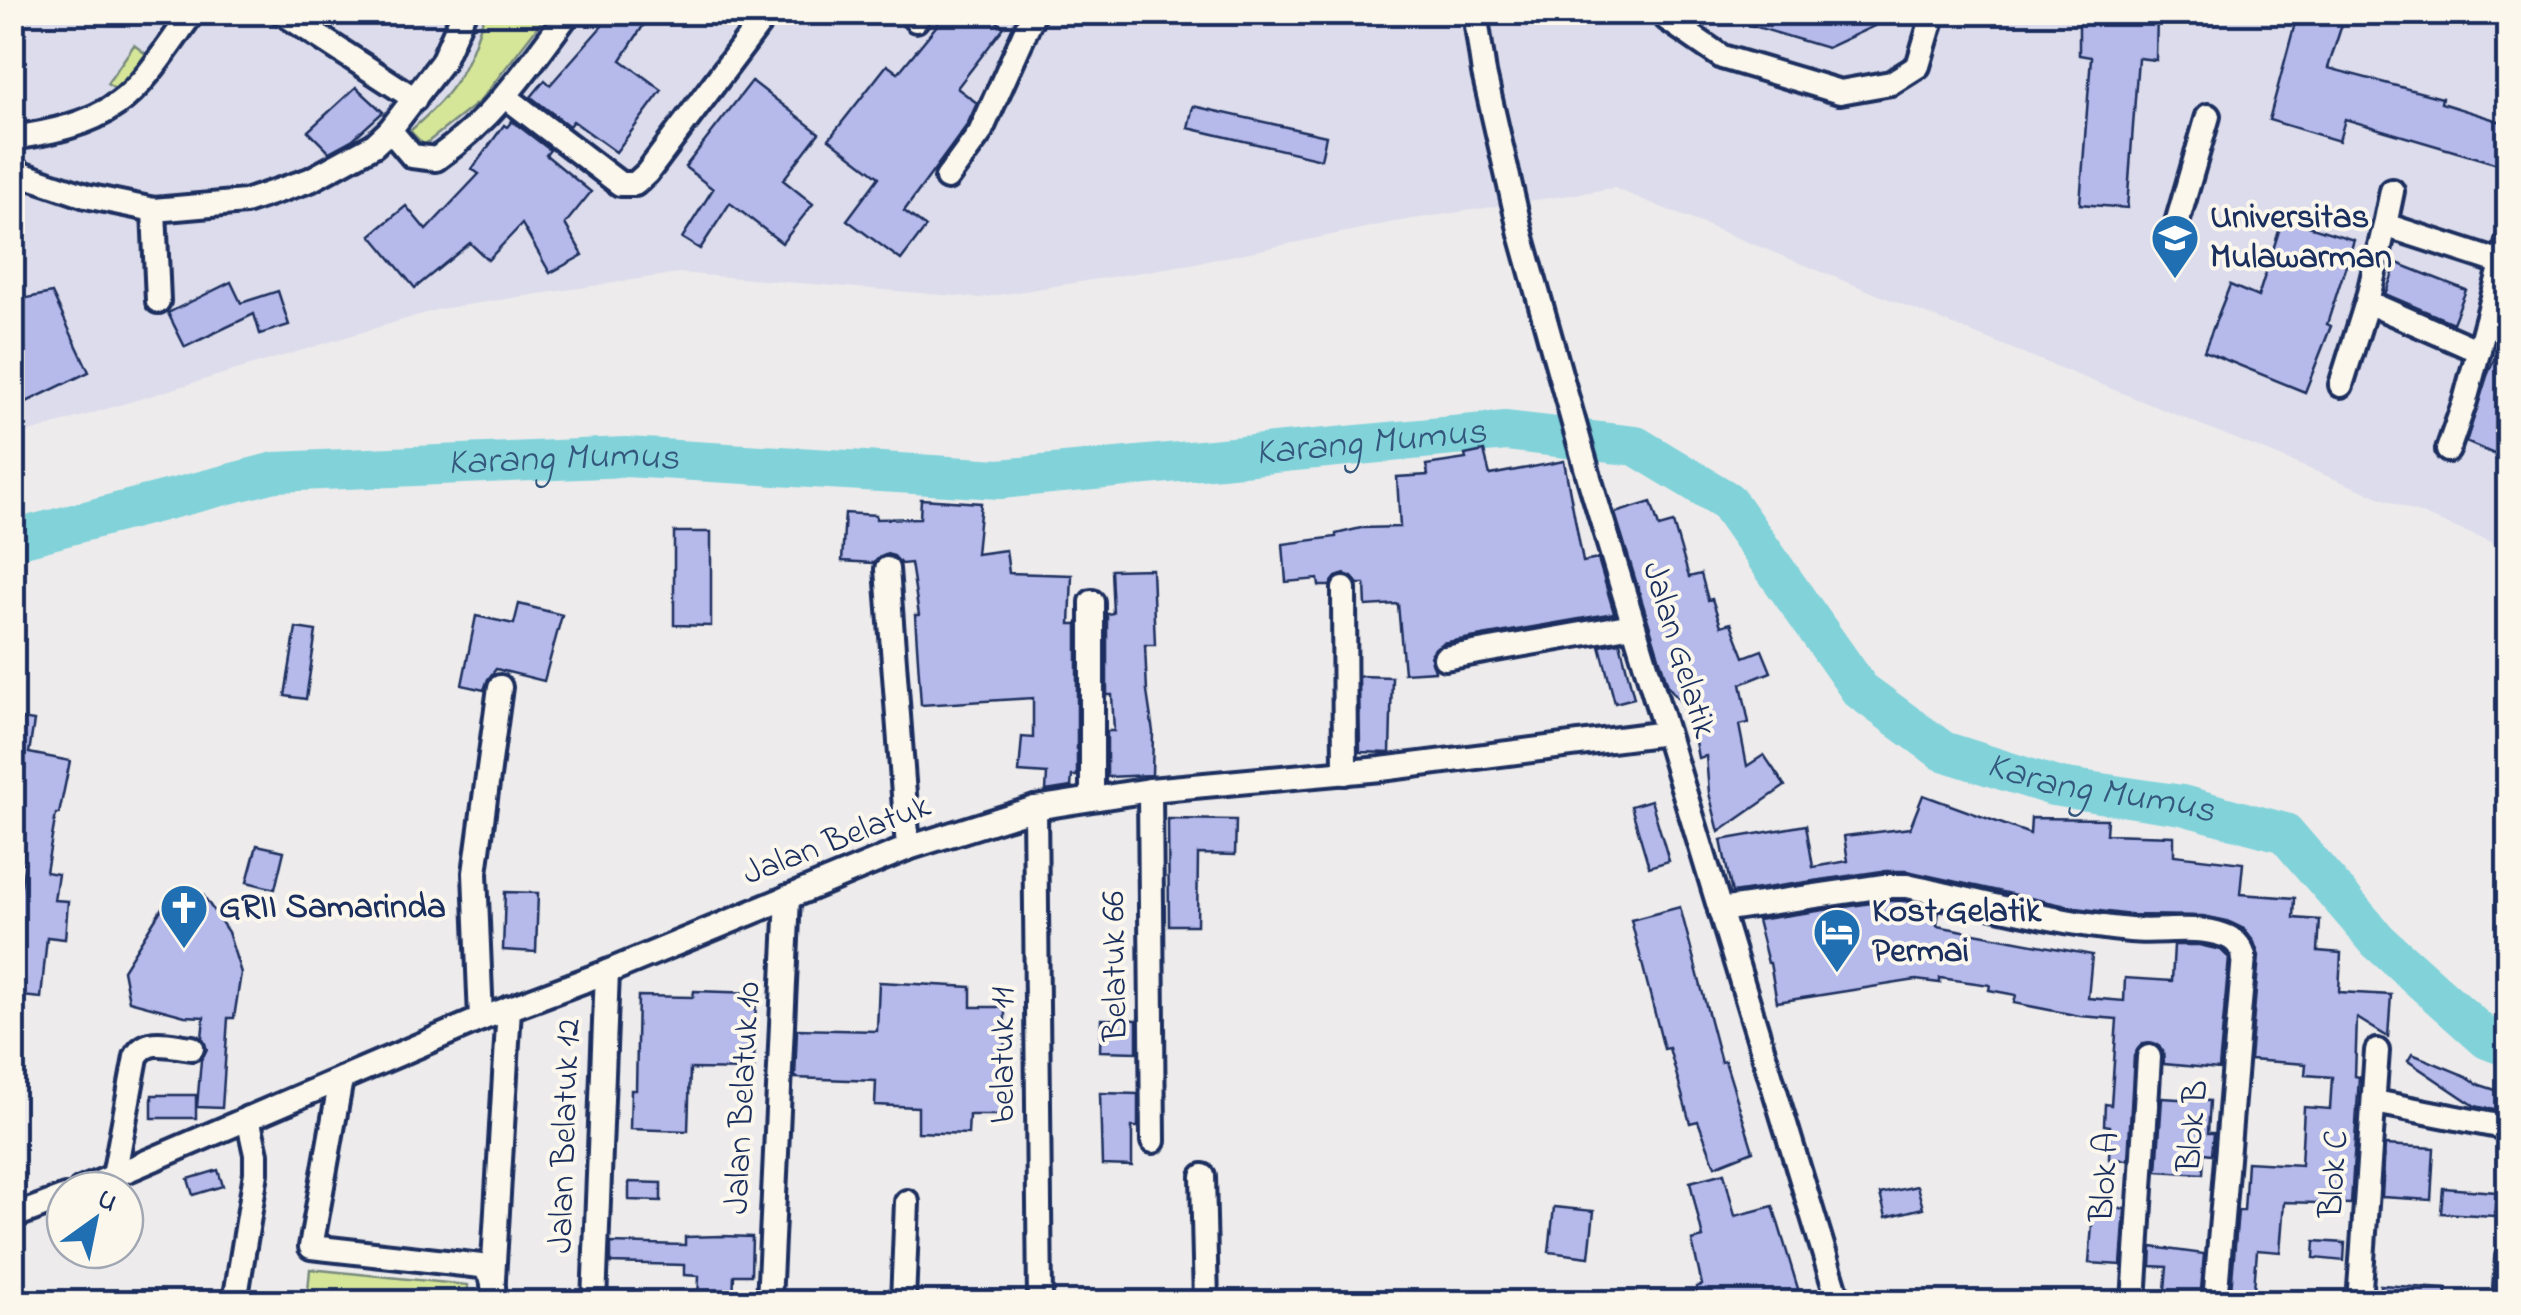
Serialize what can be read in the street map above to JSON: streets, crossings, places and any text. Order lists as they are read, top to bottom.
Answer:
{
  "streets": {
    "street": [
      "Jalan Gelatik",
      "Jalan Belatuk",
      "Belatuk 66",
      "belatuk 11",
      "Jalan Belatuk 10",
      "Blok B",
      "Jalan Belatuk 12",
      "Blok C",
      "Blok A"
    ]
  },
  "crossings": [
    ["Jalan Gelatik", "Jalan Belatuk"],
    ["Jalan Gelatik", "Blok B"],
    ["Jalan Belatuk", "Belatuk 66"],
    ["Jalan Belatuk", "belatuk 11"],
    ["Jalan Belatuk", "Jalan Belatuk 10"],
    ["Jalan Belatuk", "Jalan Belatuk 12"]
  ],
  "water": ["Karang Mumus"],
  "places": {
    "school or university": ["Universitas Mulawarman"],
    "church": ["GRII Samarinda"],
    "hotel": ["Kost Gelatik Permai"]
  },
  "north": "top right"
}
